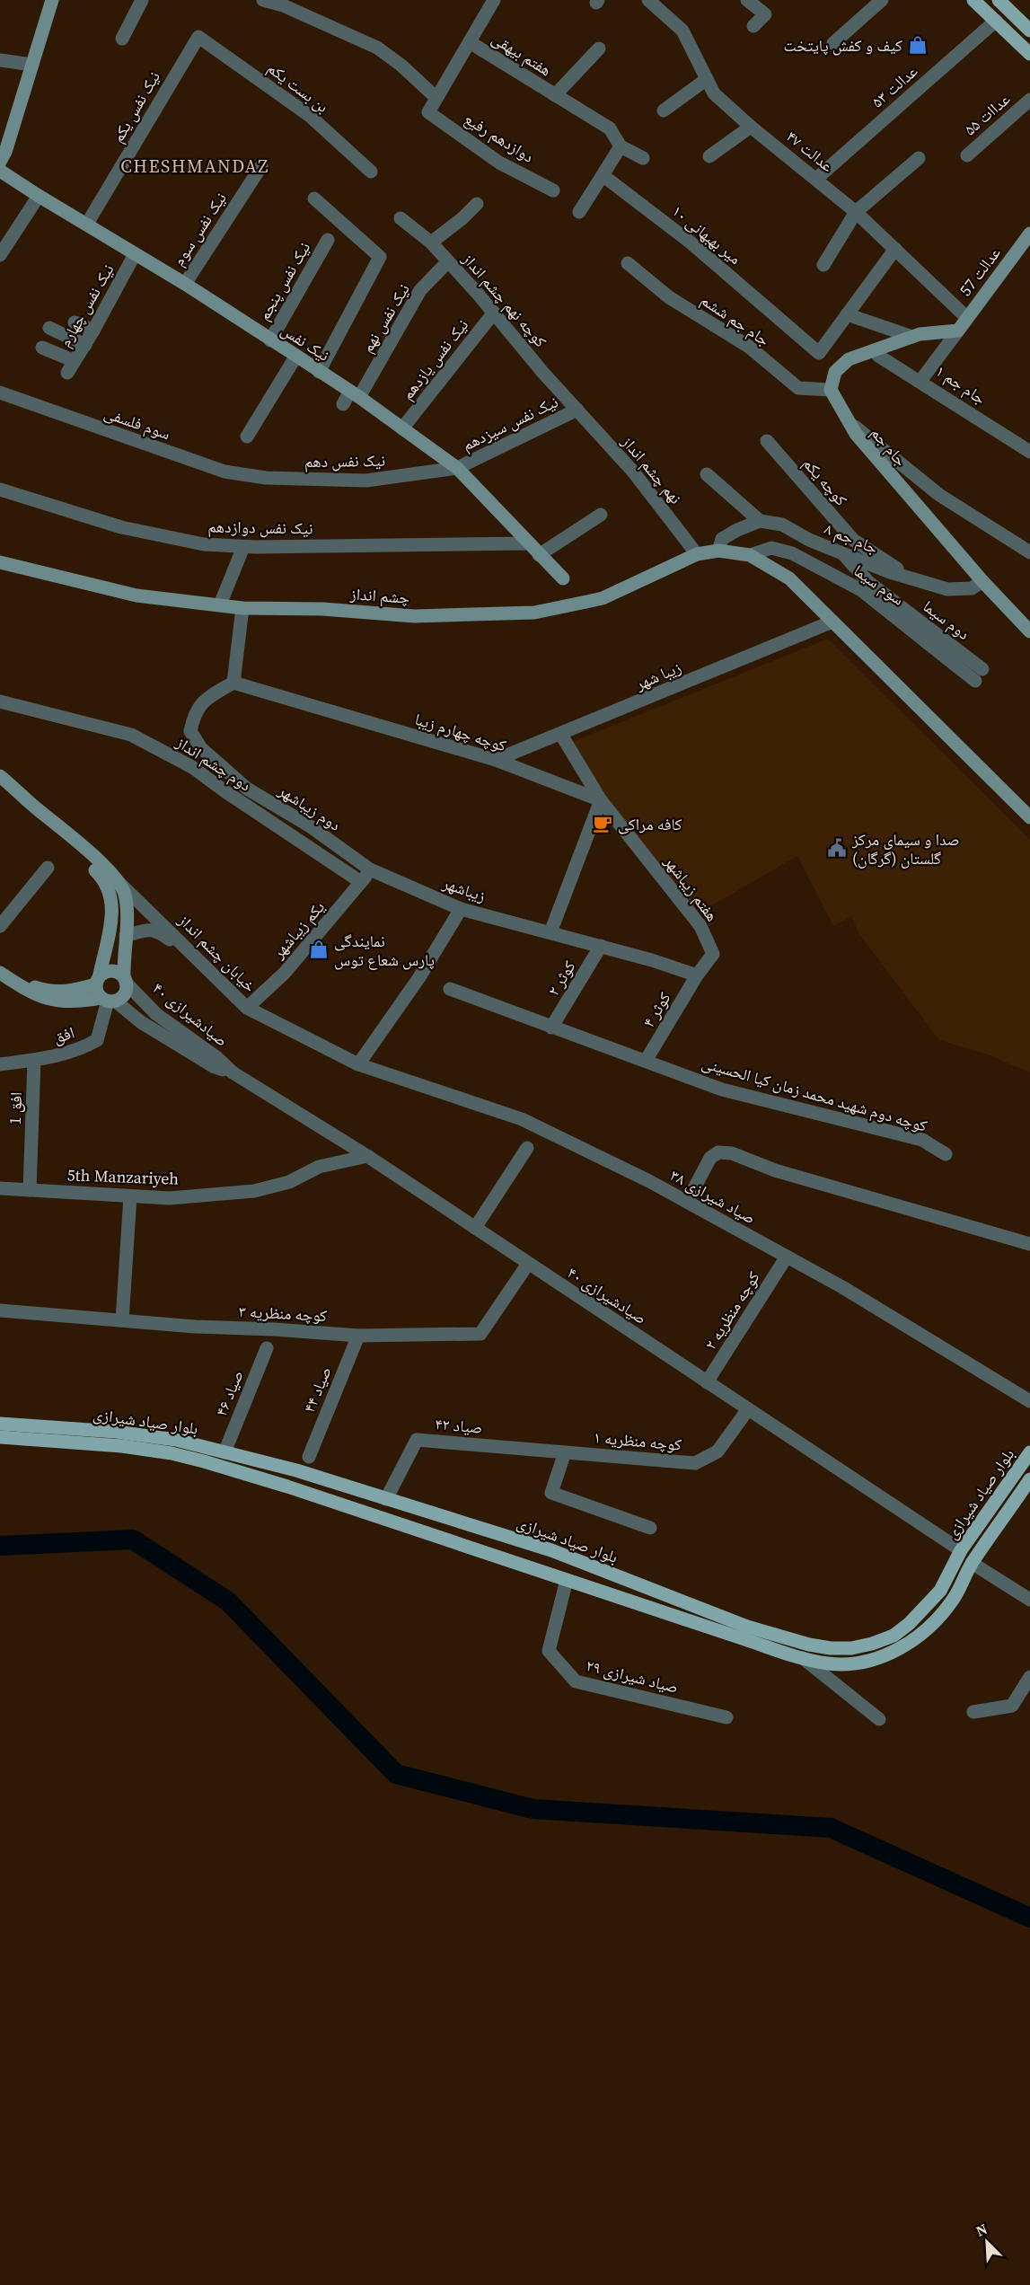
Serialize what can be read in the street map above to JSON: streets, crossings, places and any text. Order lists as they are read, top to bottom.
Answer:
{
  "streets": {
    "main road": ["بلوار صیاد شیرازی"],
    "street": [
      "هفتم بیهقی",
      "عدالت ۵۳",
      "بن بست یکم",
      "نیک نفس یکم",
      "عداات ۵۵",
      "دوازدهم رفیع",
      "عدالت ۴۷",
      "نیک نفس سوم",
      "۱۰ میر بهبهانی",
      "عدالت 57",
      "نیک نفس پنجم",
      "کوچه نهم چشم انداز",
      "نیک نفس چهارم",
      "نیک نفس نهم",
      "جام جم ششم",
      "نیک نفس",
      "نیک نفس یازدهم",
      "۱ جام جم",
      "سوم فلسفی",
      "نیک نفس سیزدهم",
      "جام جم",
      "نیک نفس دهم",
      "نهم چشم انداز",
      "کوچه یکم",
      "نیک نفس دوازدهم",
      "۸ جام جم",
      "سوم سیما",
      "چشم انداز",
      "دوم سیما",
      "زیبا شهر",
      "کوچه چهارم زیبا",
      "دوم چشم انداز",
      "دوم زیباشهر",
      "هفتم زیباشهر",
      "زیباشهر",
      "یکم زیباشهر",
      "خیابان چشم انداز",
      "کوثر ۲",
      "کوثر ۴",
      "۴۰ صیادشیرازی",
      "افق",
      "کوچه دوم شهید محمد زمان کیا الحسینی",
      "افق 1",
      "5th Manzariyeh",
      "صیاد شیرازی ۳۸",
      "کوچه منظریه ۲",
      "کوچه منظریه ۳",
      "صیاد ۴۴",
      "صیاد ۴۶",
      "صیاد ۴۲",
      "کوچه منظریه ۱",
      "۲۹ صیاد شیرازی"
    ]
  },
  "crossings": [
    ["عدالت ۵۳", "عدالت ۴۷"],
    ["بن بست یکم", "نیک نفس یکم"],
    ["نیک نفس یکم", "نیک نفس"],
    ["عدالت ۴۷", "عدالت 57"],
    ["نیک نفس سوم", "نیک نفس"],
    ["عدالت 57", "۱ جام جم"],
    ["نیک نفس پنجم", "نیک نفس"],
    ["کوچه نهم چشم انداز", "نیک نفس نهم"],
    ["کوچه نهم چشم انداز", "نیک نفس یازدهم"],
    ["کوچه نهم چشم انداز", "نیک نفس سیزدهم"],
    ["کوچه نهم چشم انداز", "نهم چشم انداز"],
    ["نیک نفس چهارم", "نیک نفس"],
    ["نیک نفس نهم", "نیک نفس"],
    ["جام جم ششم", "جام جم"],
    ["نیک نفس", "نیک نفس یازدهم"],
    ["نیک نفس", "نیک نفس سیزدهم"],
    ["نیک نفس", "نیک نفس دهم"],
    ["نیک نفس", "نیک نفس دوازدهم"],
    ["سوم فلسفی", "نیک نفس دهم"],
    ["نیک نفس سیزدهم", "نیک نفس دهم"],
    ["نیک نفس سیزدهم", "نهم چشم انداز"],
    ["جام جم", "۸ جام جم"],
    ["نهم چشم انداز", "چشم انداز"],
    ["کوچه یکم", "۸ جام جم"],
    ["۸ جام جم", "دوم سیما"],
    ["سوم سیما", "چشم انداز"],
    ["سوم سیما", "دوم سیما"],
    ["زیبا شهر", "کوچه چهارم زیبا"],
    ["کوچه چهارم زیبا", "دوم زیباشهر"],
    ["کوچه چهارم زیبا", "هفتم زیباشهر"],
    ["دوم چشم انداز", "یکم زیباشهر"],
    ["دوم زیباشهر", "زیباشهر"],
    ["دوم زیباشهر", "یکم زیباشهر"],
    ["هفتم زیباشهر", "زیباشهر"],
    ["هفتم زیباشهر", "کوثر ۴"],
    ["زیباشهر", "یکم زیباشهر"],
    ["زیباشهر", "کوثر ۲"],
    ["زیباشهر", "کوثر ۴"],
    ["یکم زیباشهر", "خیابان چشم انداز"],
    ["خیابان چشم انداز", "صیاد شیرازی ۳۸"],
    ["کوثر ۲", "کوچه دوم شهید محمد زمان کیا الحسینی"],
    ["کوثر ۴", "کوچه دوم شهید محمد زمان کیا الحسینی"],
    ["۴۰ صیادشیرازی", "افق"],
    ["۴۰ صیادشیرازی", "5th Manzariyeh"],
    ["۴۰ صیادشیرازی", "کوچه منظریه ۲"],
    ["۴۰ صیادشیرازی", "کوچه منظریه ۳"],
    ["۴۰ صیادشیرازی", "بلوار صیاد شیرازی"],
    ["۴۰ صیادشیرازی", "کوچه منظریه ۱"],
    ["افق", "افق 1"],
    ["افق 1", "5th Manzariyeh"],
    ["صیاد شیرازی ۳۸", "کوچه منظریه ۲"],
    ["کوچه منظریه ۳", "صیاد ۴۴"],
    ["صیاد ۴۶", "بلوار صیاد شیرازی"],
    ["بلوار صیاد شیرازی", "صیاد ۴۲"],
    ["بلوار صیاد شیرازی", "۲۹ صیاد شیرازی"],
    ["صیاد ۴۲", "کوچه منظریه ۱"]
  ],
  "districts": ["CHESHMANDAZ"],
  "places": {
    "shop": ["کیف و کفش پایتخت", "نمایندگی پارس شعاع توس"],
    "cafe": ["کافه مراکی"],
    "public building": ["صدا و سیمای مرکز گلستان (گرگان)"]
  },
  "north": "top left"
}
